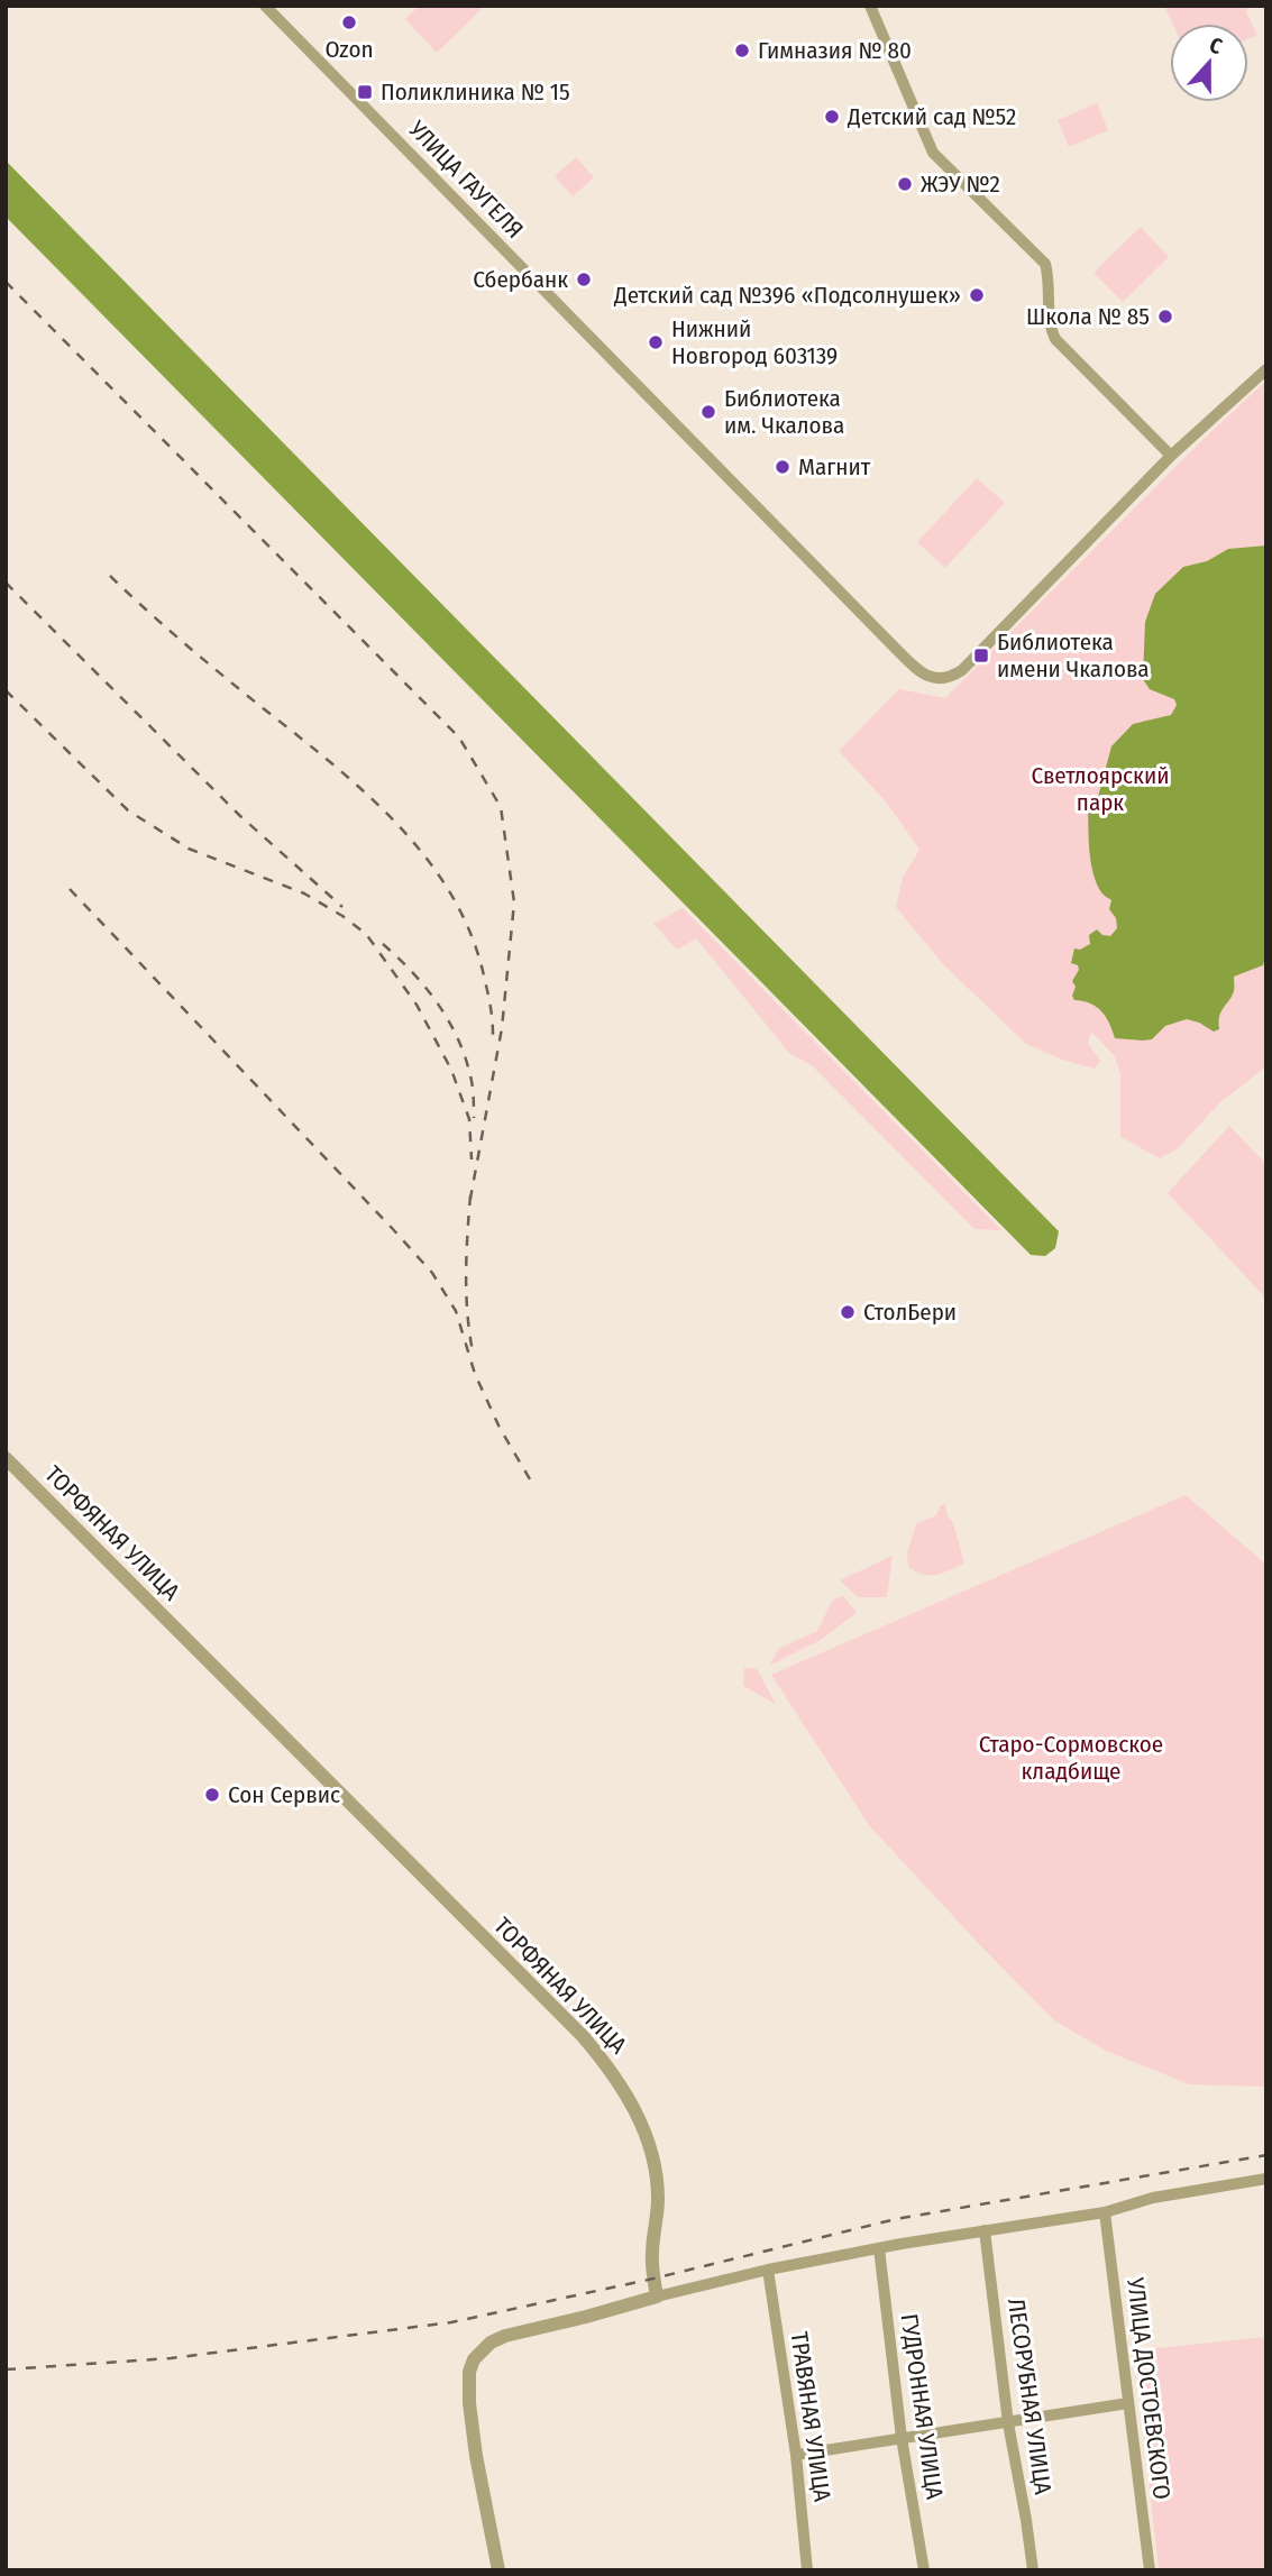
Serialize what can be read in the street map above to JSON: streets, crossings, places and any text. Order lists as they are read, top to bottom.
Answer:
{
  "streets": {
    "street": [
      "УЛИЦА ГАУГЕЛЯ",
      "ТОРФЯНАЯ УЛИЦА",
      "УЛИЦА ДОСТОЕВСКОГО",
      "ЛЕСОРУБНАЯ УЛИЦА",
      "ГУДРОННАЯ УЛИЦА",
      "ТРАВЯНАЯ УЛИЦА"
    ]
  },
  "parks": ["Светлоярский парк", "Старо-Сормовское кладбище"],
  "places": {
    "other": [
      "Ozon",
      "Гимназия № 80",
      "Детский сад №52",
      "ЖЭУ №2",
      "Сбербанк",
      "Детский сад №396 «Подсолнушек»",
      "Школа № 85",
      "Нижний Новгород 603139",
      "Библиотека им. Чкалова",
      "Магнит",
      "СтолБери",
      "Сон Сервис"
    ],
    "transit": ["Поликлиника № 15", "Библиотека имени Чкалова"]
  },
  "north": "top"
}
